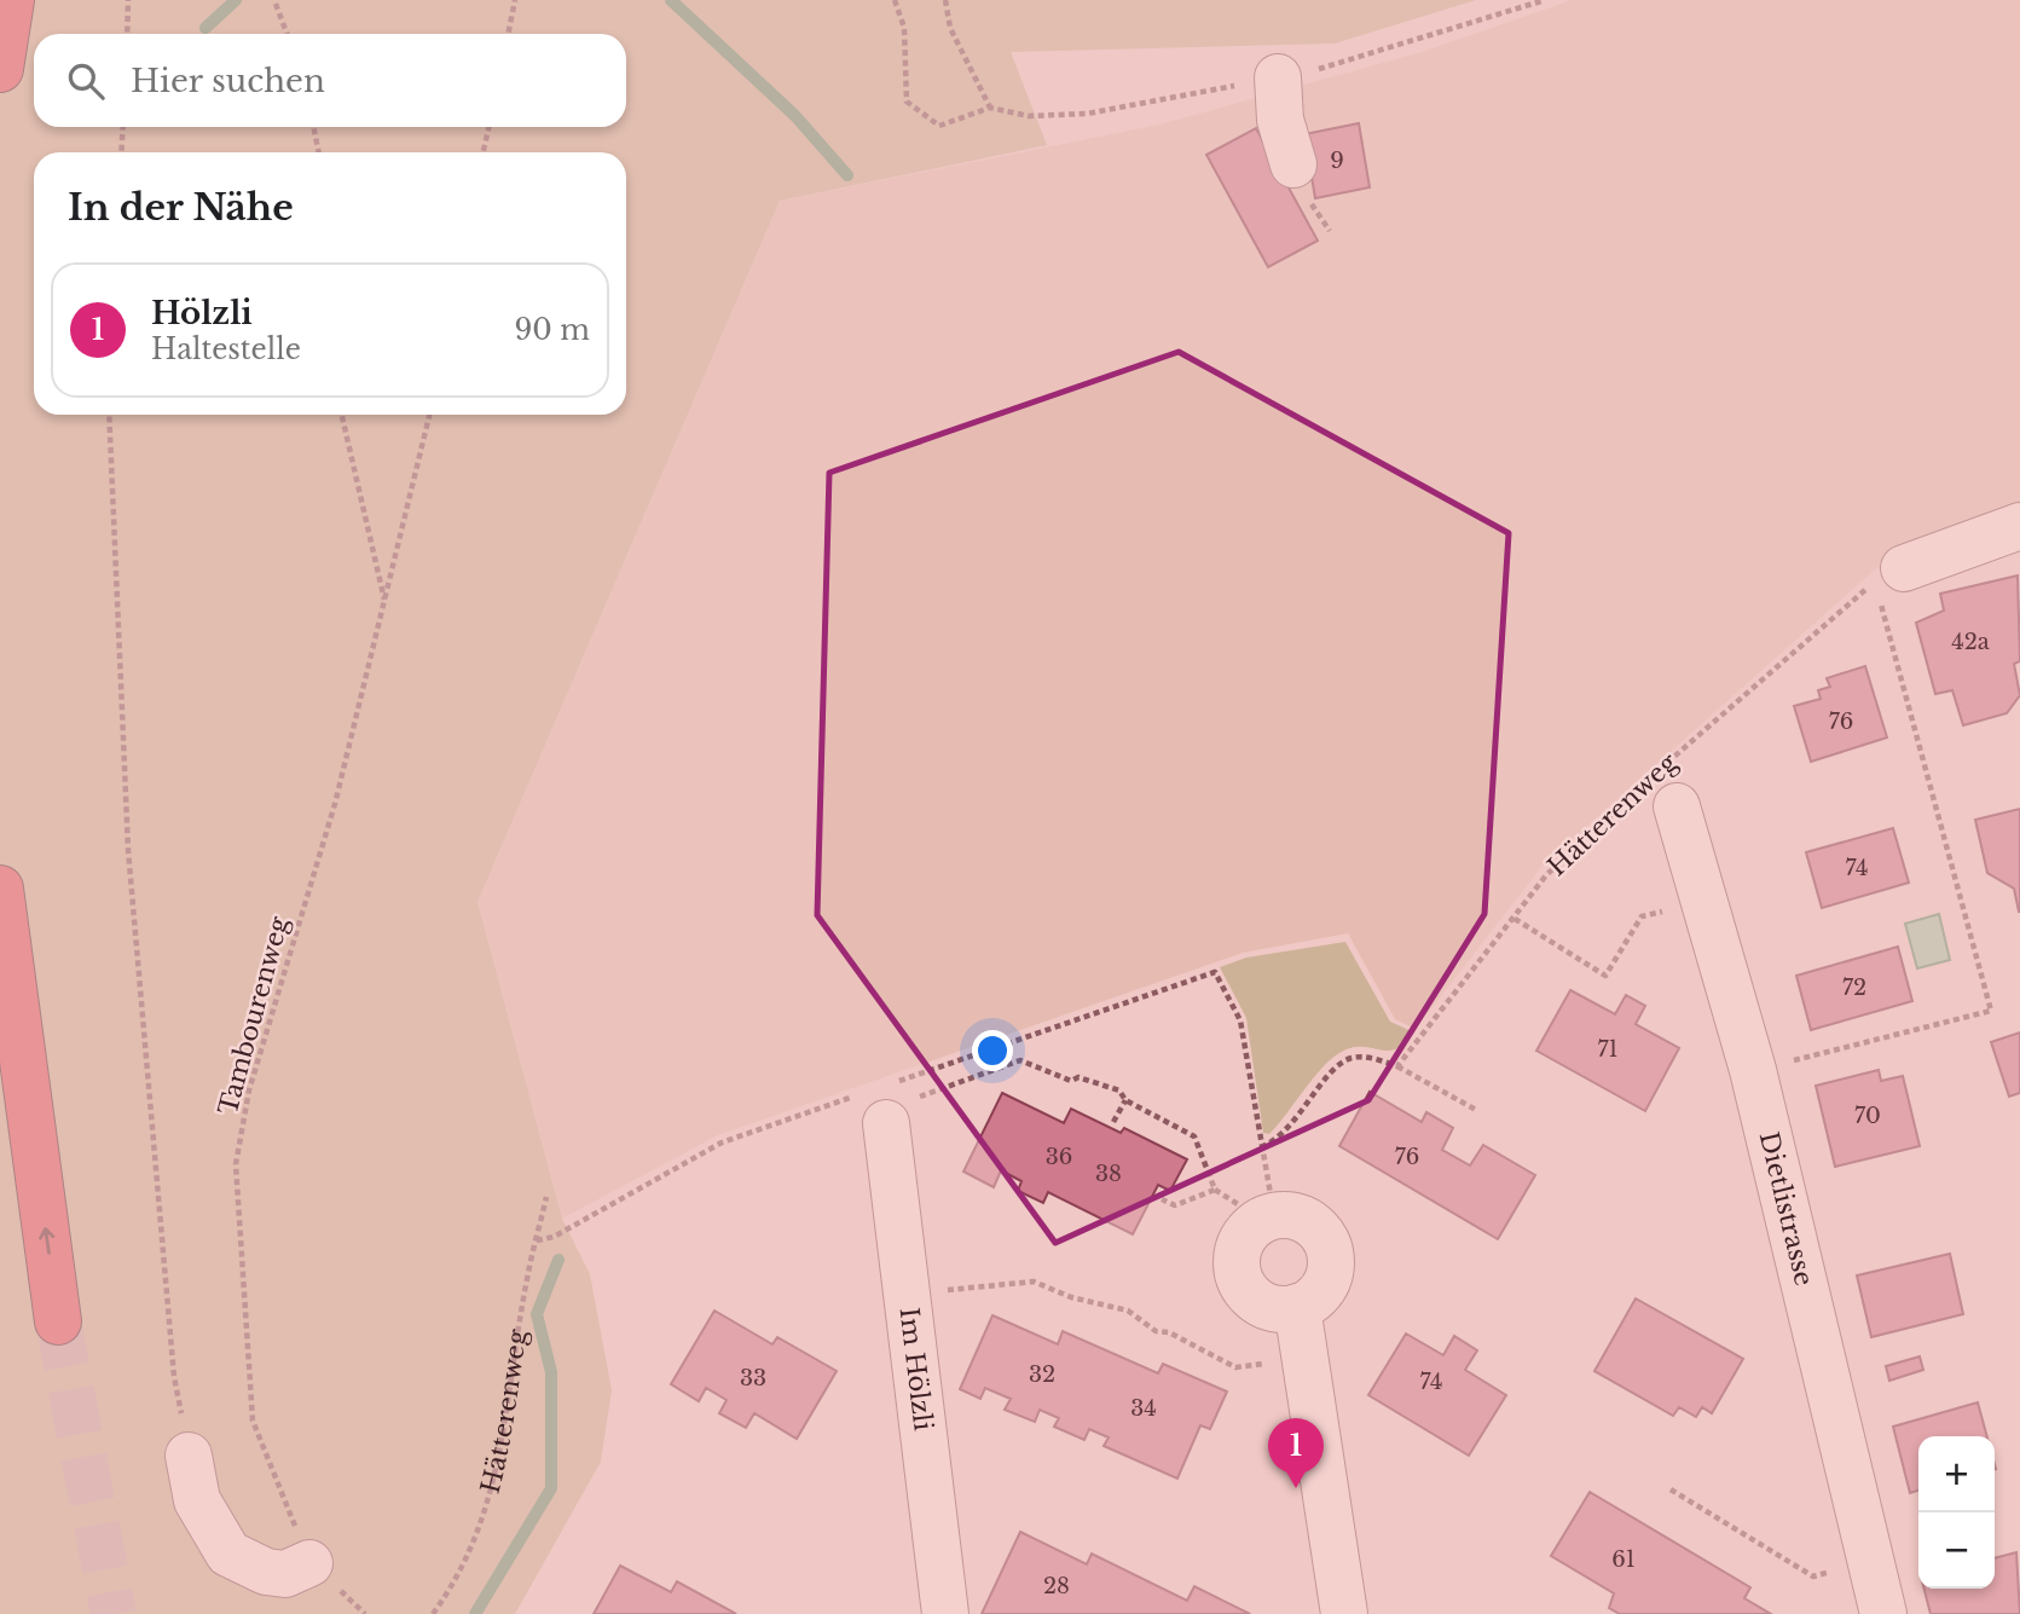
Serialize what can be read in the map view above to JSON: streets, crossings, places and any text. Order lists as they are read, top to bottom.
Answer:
{
  "streets": {
    "street": ["Dietlistrasse", "Im Hölzli"],
    "path": ["Hätterenweg", "Tambourenweg"]
  },
  "crossings": [
    ["Hätterenweg", "Dietlistrasse"]
  ],
  "house_numbers": [
    "9",
    "42a",
    "76",
    "74",
    "72",
    "71",
    "70",
    "36",
    "76",
    "38",
    "32",
    "33",
    "74",
    "34",
    "61",
    "28"
  ],
  "page": {
    "search": "Hier suchen",
    "heading": "In der Nähe",
    "list": [
      {
        "mark": "1",
        "name": "Hölzli",
        "note": "Haltestelle",
        "value": "90 m"
      }
    ],
    "pins": "1",
    "map_buttons": ["+", "−"]
  }
}
